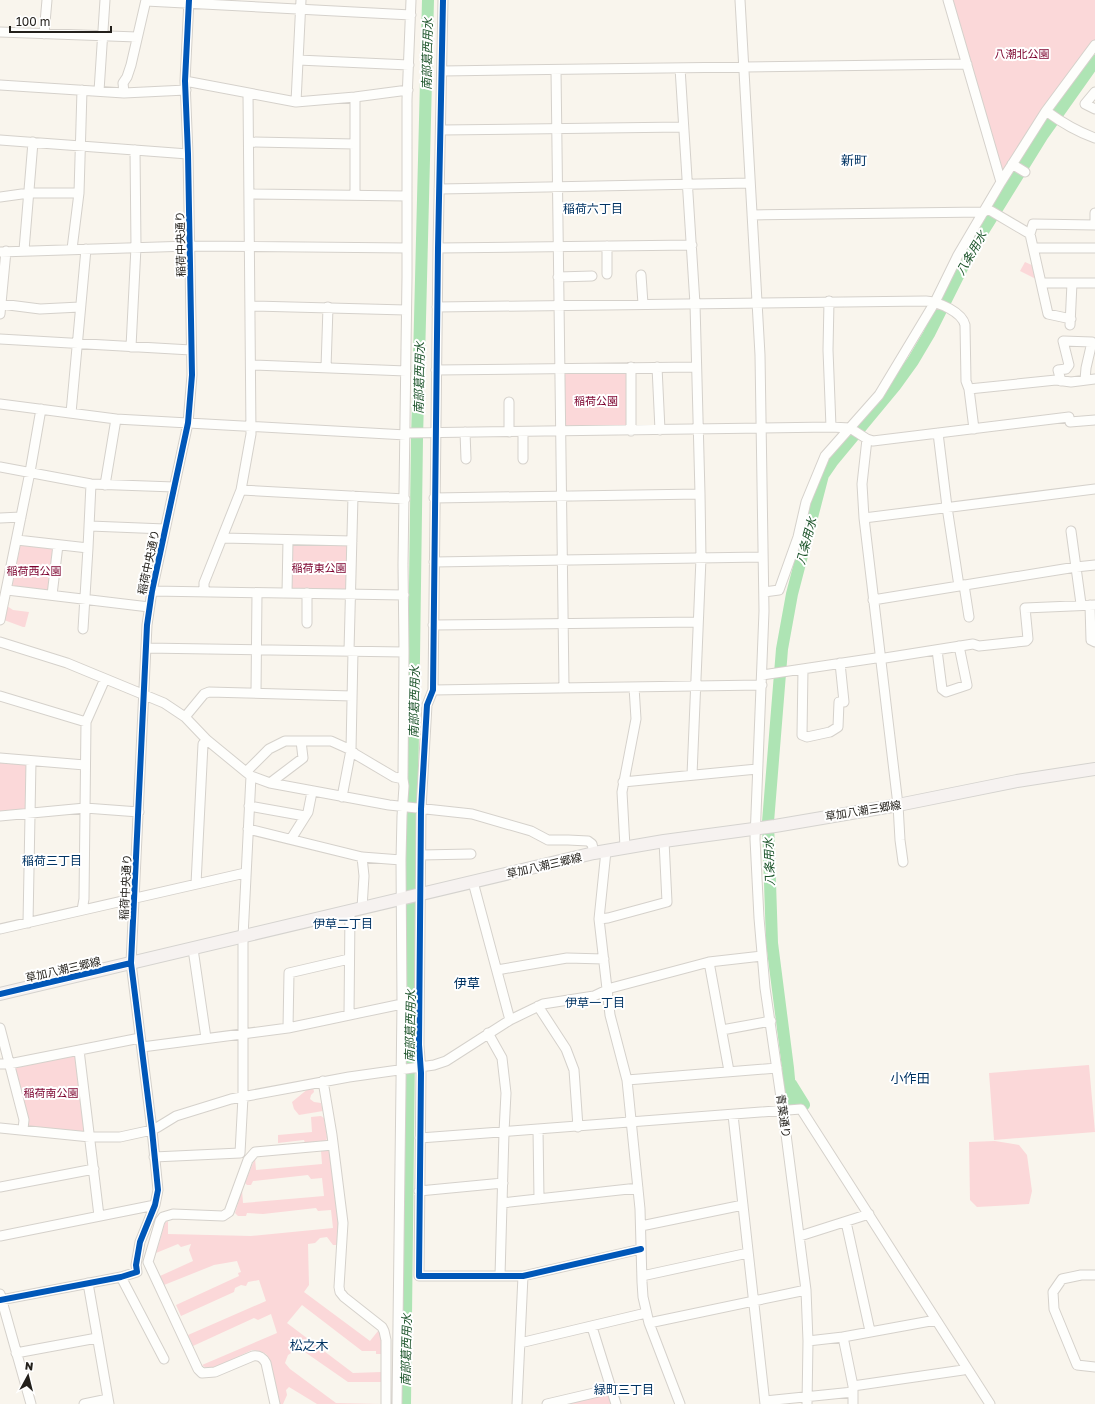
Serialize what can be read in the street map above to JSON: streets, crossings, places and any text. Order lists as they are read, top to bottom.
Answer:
{
  "streets": {
    "main road": ["草加八潮三郷線"],
    "street": ["稲荷中央通り", "青葉通り"]
  },
  "crossings": [
    ["稲荷中央通り", "草加八潮三郷線"],
    ["草加八潮三郷線", "青葉通り"]
  ],
  "districts": [
    "新町",
    "稲荷六丁目",
    "稲荷三丁目",
    "伊草二丁目",
    "伊草",
    "伊草一丁目",
    "小作田",
    "松之木",
    "緑町三丁目"
  ],
  "water": ["南部葛西用水", "八条用水"],
  "parks": [
    "八潮北公園",
    "稲荷公園",
    "稲荷東公園",
    "稲荷西公園",
    "稲荷南公園"
  ],
  "scale_bar": "100 m",
  "north": "top"
}
